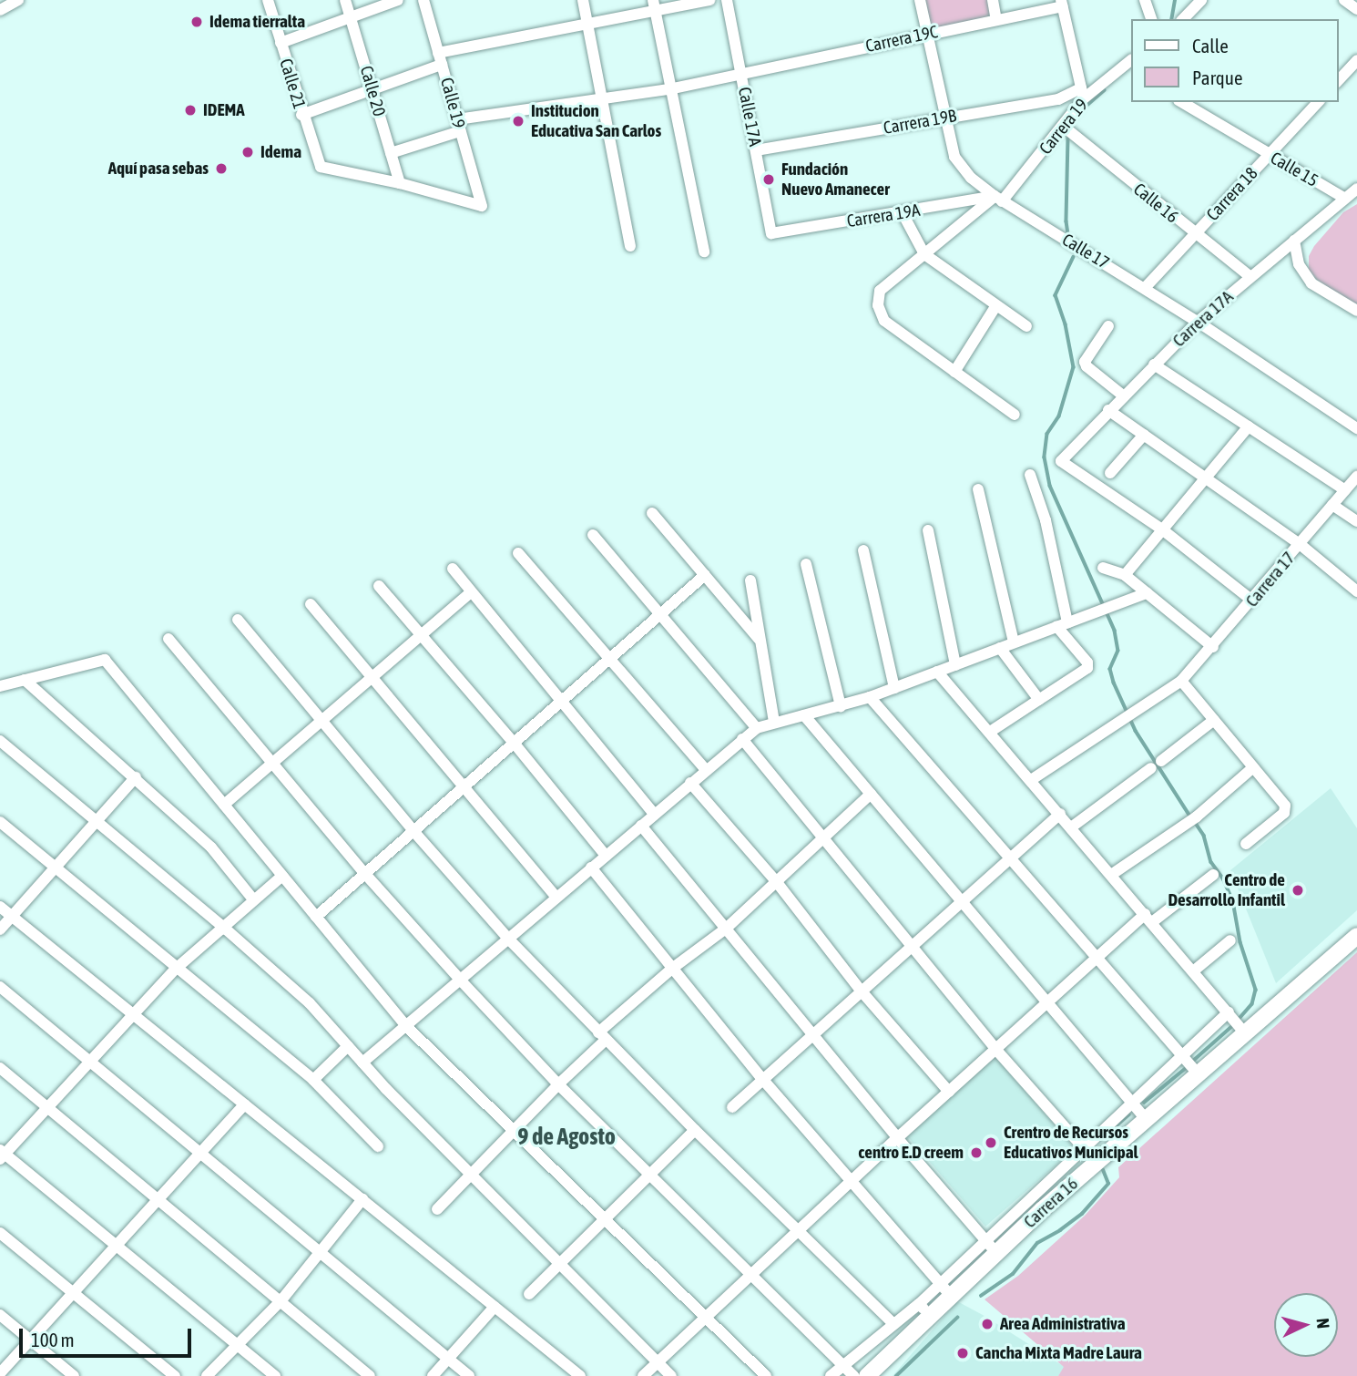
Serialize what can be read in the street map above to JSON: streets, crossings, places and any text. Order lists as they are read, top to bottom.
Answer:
{
  "streets": {
    "main road": ["Carrera 16"],
    "street": [
      "Carrera 19C",
      "Calle 21",
      "Calle 20",
      "Calle 19",
      "Calle 17A",
      "Carrera 19B",
      "Carrera 19",
      "Calle 15",
      "Carrera 18",
      "Calle 16",
      "Carrera 19A",
      "Calle 17",
      "Carrera 17A",
      "Carrera 17"
    ]
  },
  "crossings": [
    ["Carrera 19C", "Calle 19"],
    ["Carrera 19C", "Calle 17A"],
    ["Carrera 19C", "Calle 17"],
    ["Calle 21", "Calle 20"],
    ["Calle 21", "Calle 19"],
    ["Calle 20", "Calle 19"],
    ["Calle 17A", "Carrera 19B"],
    ["Calle 17A", "Carrera 19A"],
    ["Carrera 19B", "Carrera 19"],
    ["Carrera 19B", "Calle 17"],
    ["Carrera 19", "Calle 16"],
    ["Carrera 19", "Carrera 19A"],
    ["Carrera 19", "Calle 17"],
    ["Calle 15", "Carrera 18"],
    ["Calle 15", "Carrera 17A"],
    ["Carrera 18", "Calle 16"],
    ["Carrera 18", "Calle 17"],
    ["Calle 16", "Carrera 17A"],
    ["Carrera 19A", "Calle 17"],
    ["Calle 17", "Carrera 17A"]
  ],
  "districts": ["9 de Agosto"],
  "places": [
    "Idema tierralta",
    "IDEMA",
    "Institucion Educativa San Carlos",
    "Idema",
    "Aquí pasa sebas",
    "Fundación Nuevo Amanecer",
    "Centro de Desarrollo Infantil",
    "Crentro de Recursos Educativos Municipal",
    "centro E.D creem",
    "Area Administrativa",
    "Cancha Mixta Madre Laura"
  ],
  "legend": ["Calle", "Parque"],
  "scale_bar": "100 m",
  "north": "right"
}
